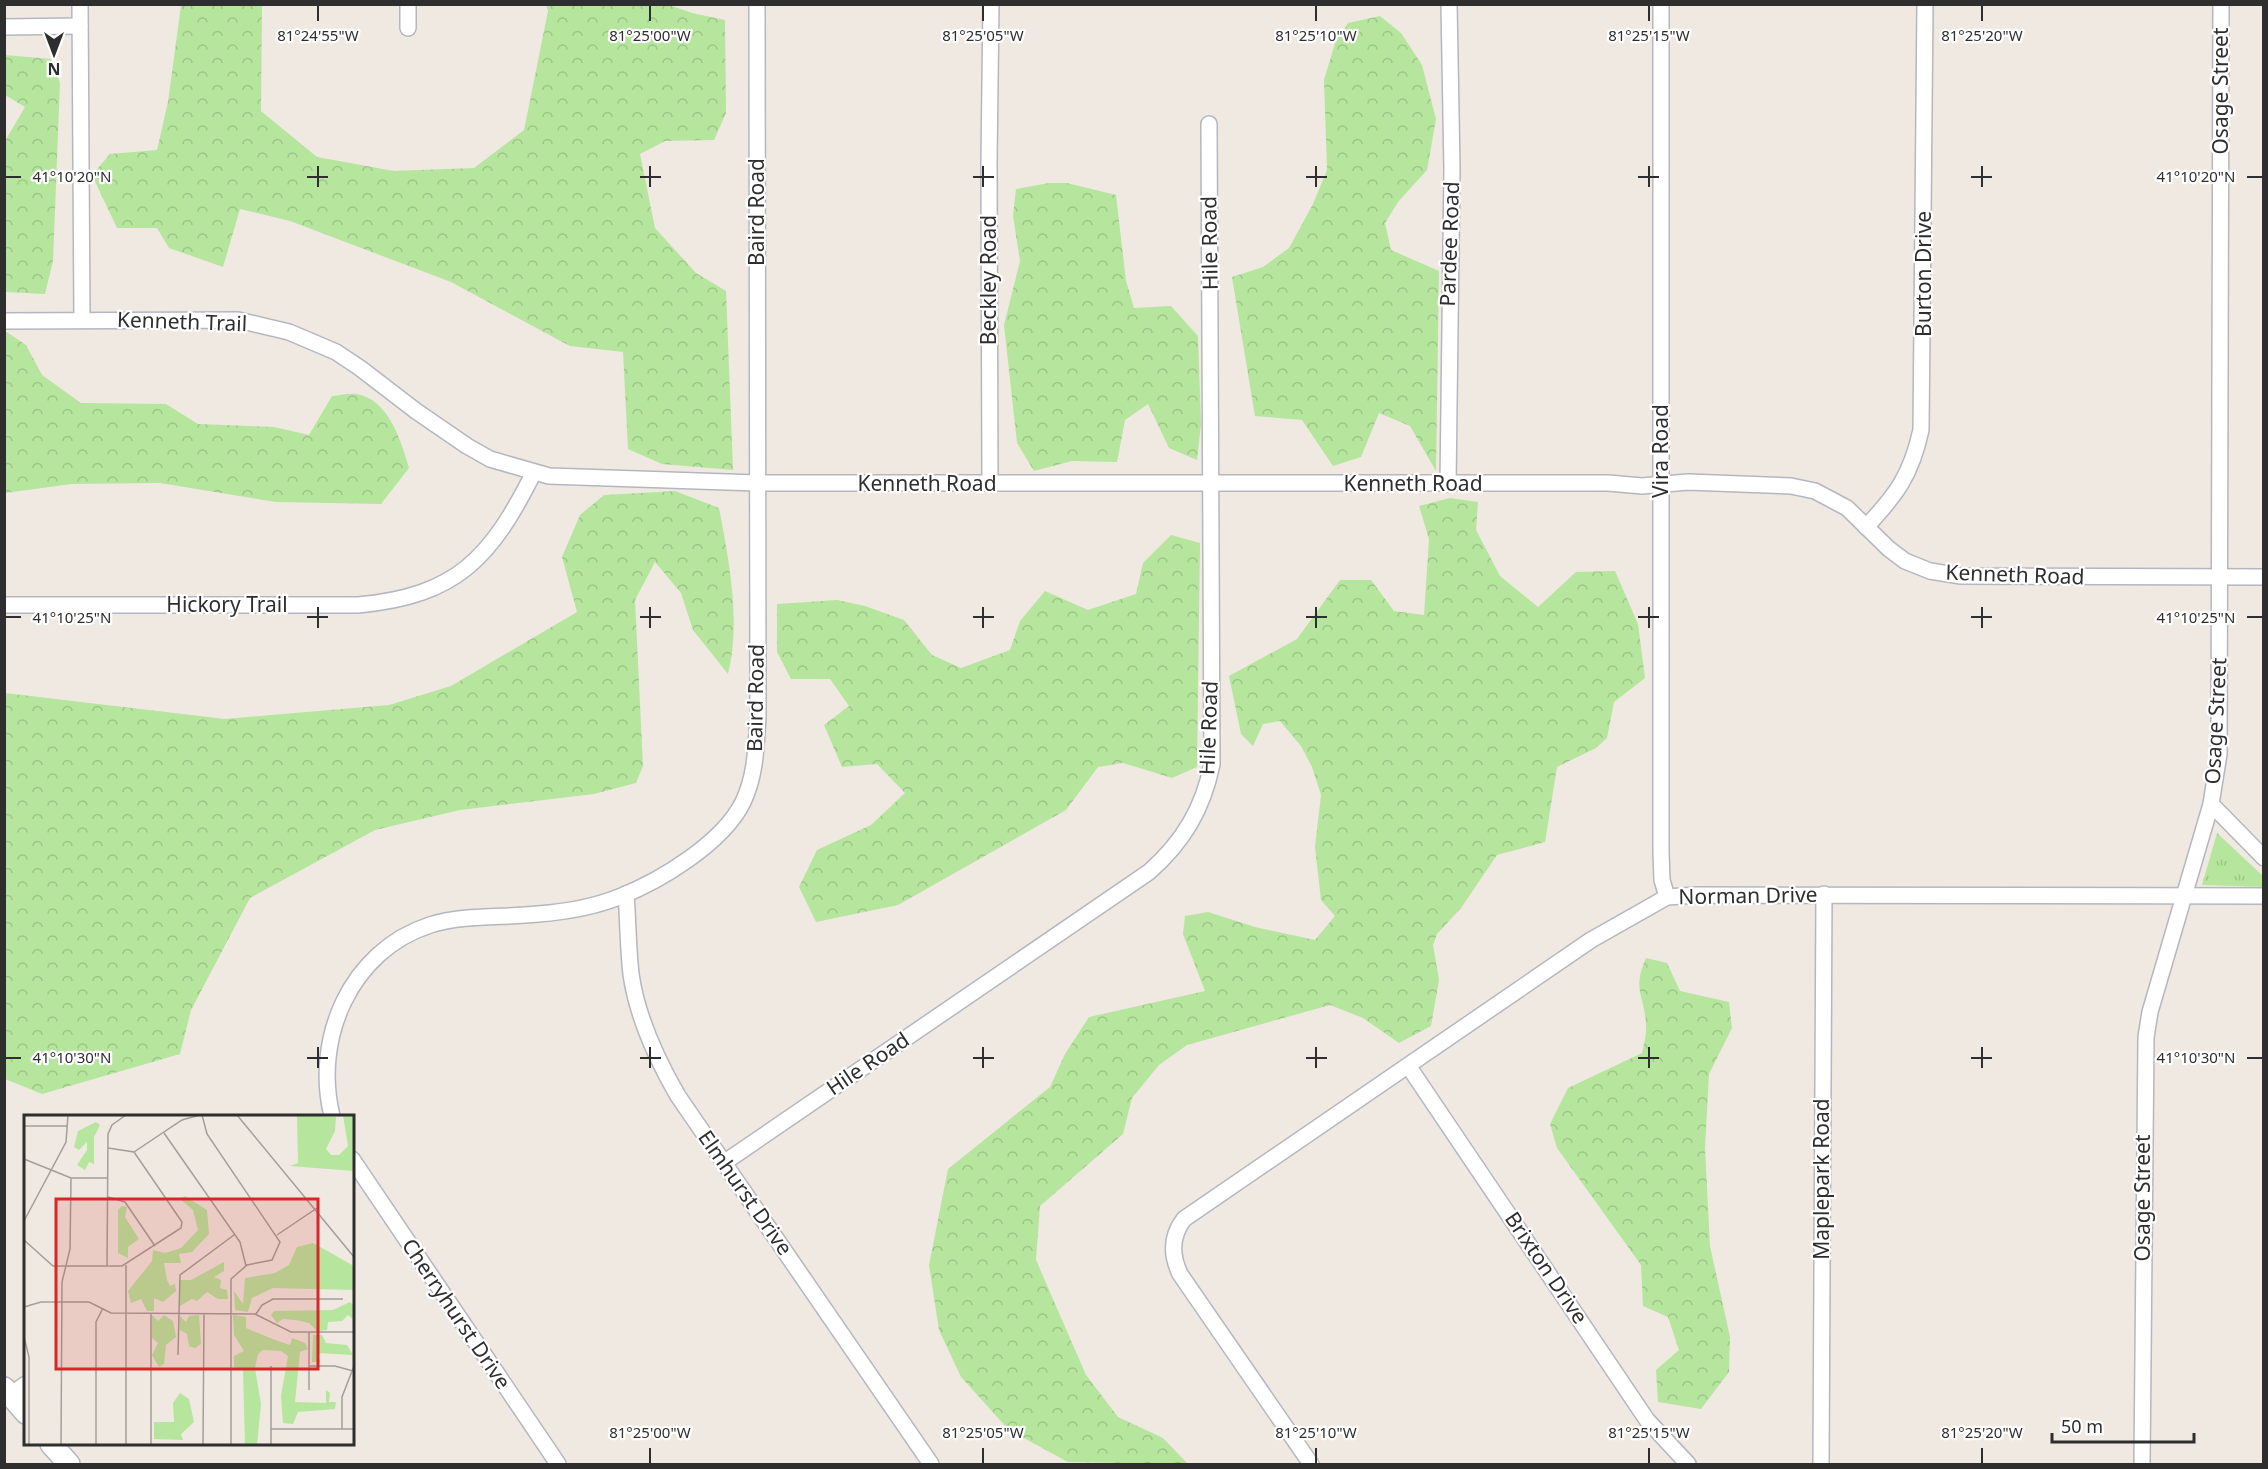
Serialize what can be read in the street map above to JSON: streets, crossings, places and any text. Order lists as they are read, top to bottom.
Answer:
{
  "streets": {
    "street": [
      "Osage Street",
      "Baird Road",
      "Hile Road",
      "Pardee Road",
      "Burton Drive",
      "Beckley Road",
      "Kenneth Trail",
      "Vira Road",
      "Kenneth Road",
      "Hickory Trail",
      "Norman Drive",
      "Maplepark Road",
      "Elmhurst Drive",
      "Brixton Drive",
      "Cherryhurst Drive"
    ]
  },
  "crossings": [
    ["Osage Street", "Kenneth Road"],
    ["Osage Street", "Norman Drive"],
    ["Baird Road", "Kenneth Road"],
    ["Baird Road", "Elmhurst Drive"],
    ["Hile Road", "Kenneth Road"],
    ["Hile Road", "Elmhurst Drive"],
    ["Pardee Road", "Kenneth Road"],
    ["Burton Drive", "Kenneth Road"],
    ["Beckley Road", "Kenneth Road"],
    ["Kenneth Trail", "Kenneth Road"],
    ["Kenneth Trail", "Hickory Trail"],
    ["Vira Road", "Kenneth Road"],
    ["Vira Road", "Norman Drive"],
    ["Kenneth Road", "Hickory Trail"],
    ["Norman Drive", "Maplepark Road"],
    ["Norman Drive", "Brixton Drive"]
  ],
  "scale_bar": "50 m",
  "north": "bottom",
  "coordinates": [
    "81°24'55\"W",
    "81°25'00\"W",
    "81°25'05\"W",
    "81°25'10\"W",
    "81°25'15\"W",
    "81°25'20\"W",
    "41°10'20\"N",
    "41°10'25\"N",
    "41°10'30\"N"
  ]
}
